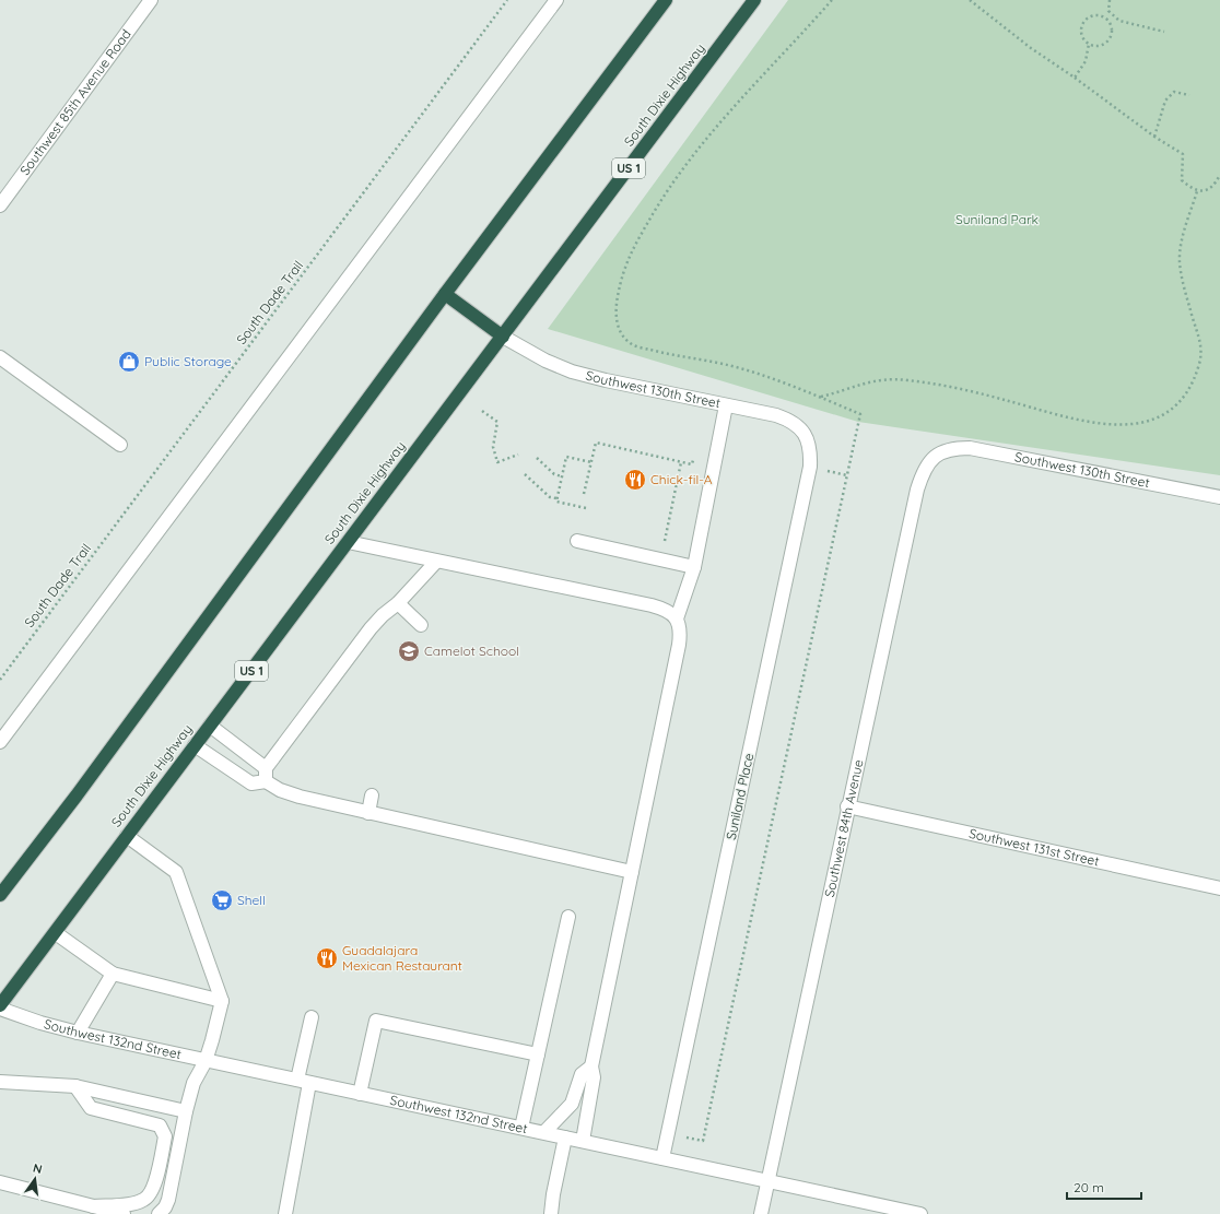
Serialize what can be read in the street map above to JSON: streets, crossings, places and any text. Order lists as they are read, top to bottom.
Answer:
{
  "streets": {
    "highway": ["South Dixie Highway", "US 1"],
    "street": [
      "Southwest 85th Avenue Road",
      "Southwest 130th Street",
      "Suniland Place",
      "Southwest 84th Avenue",
      "Southwest 131st Street",
      "Southwest 132nd Street"
    ],
    "path": ["South Dade Trail"]
  },
  "crossings": [
    ["South Dixie Highway", "Southwest 130th Street"],
    ["Southwest 130th Street", "Suniland Place"],
    ["Southwest 130th Street", "Southwest 84th Avenue"],
    ["Suniland Place", "Southwest 132nd Street"],
    ["Southwest 84th Avenue", "Southwest 131st Street"],
    ["Southwest 84th Avenue", "Southwest 132nd Street"]
  ],
  "parks": ["Suniland Park"],
  "places": {
    "shop": ["Public Storage"],
    "restaurant": ["Chick-fil-A", "Guadalajara Mexican Restaurant"],
    "school or university": ["Camelot School"],
    "supermarket": ["Shell"]
  },
  "scale_bar": "20 m",
  "north": "top"
}
